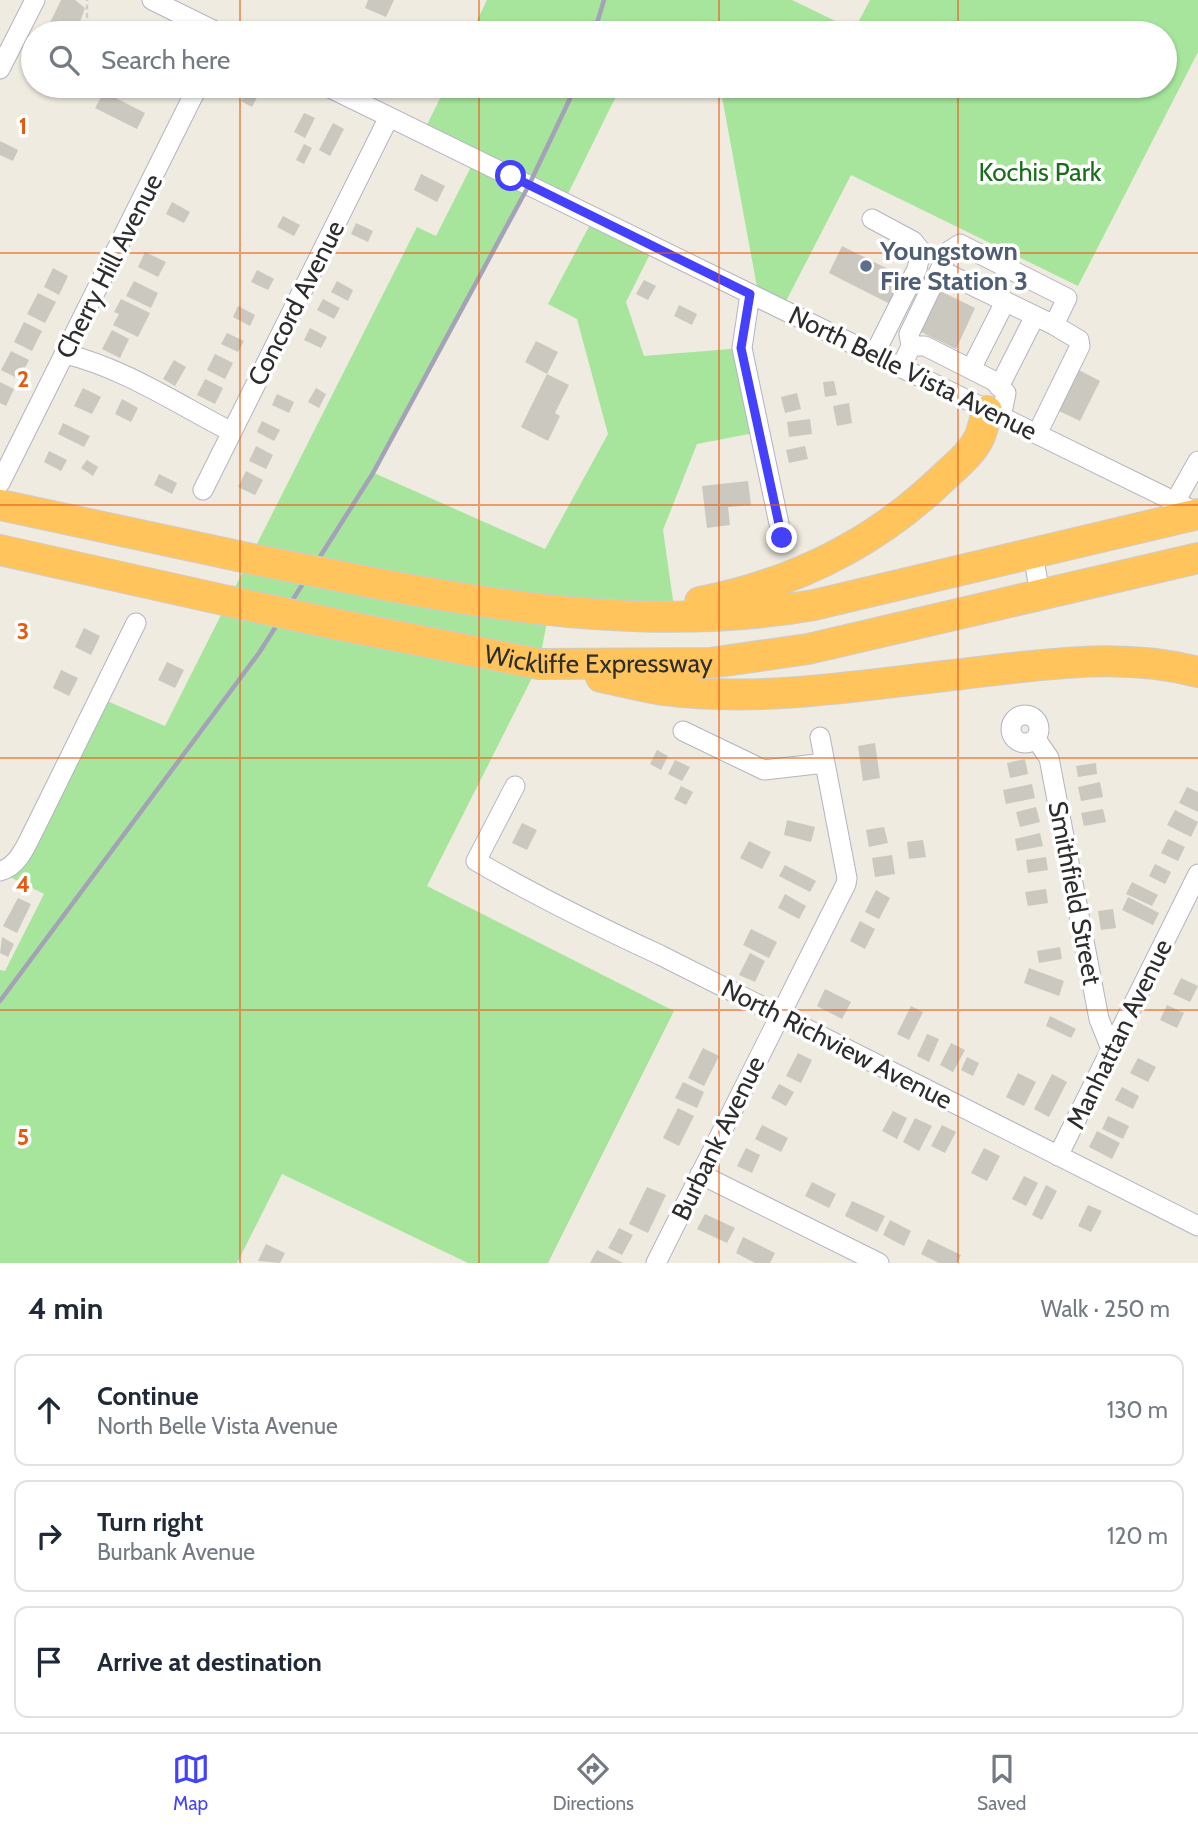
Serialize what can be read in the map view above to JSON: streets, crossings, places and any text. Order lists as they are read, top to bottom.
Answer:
{
  "streets": {
    "highway": ["Wickliffe Expressway"],
    "street": [
      "Cherry Hill Avenue",
      "Concord Avenue",
      "North Belle Vista Avenue",
      "Smithfield Street",
      "Manhattan Avenue",
      "North Richview Avenue",
      "Burbank Avenue"
    ]
  },
  "crossings": [
    ["Concord Avenue", "North Belle Vista Avenue"],
    ["North Belle Vista Avenue", "Wickliffe Expressway"],
    ["Smithfield Street", "Manhattan Avenue"],
    ["Manhattan Avenue", "North Richview Avenue"],
    ["North Richview Avenue", "Burbank Avenue"]
  ],
  "parks": ["Kochis Park"],
  "places": ["Youngstown Fire Station 3"],
  "page": {
    "search": "Search here",
    "heading": ["4 min", "Walk · 250 m"],
    "list": [
      ["Continue", "North Belle Vista Avenue", "130 m"],
      ["Turn right", "Burbank Avenue", "120 m"],
      "Arrive at destination"
    ],
    "nav": ["Map", "Directions", "Saved"]
  },
  "grid": {
    "rows": [
      "1",
      "2",
      "3",
      "4",
      "5"
    ]
  }
}
